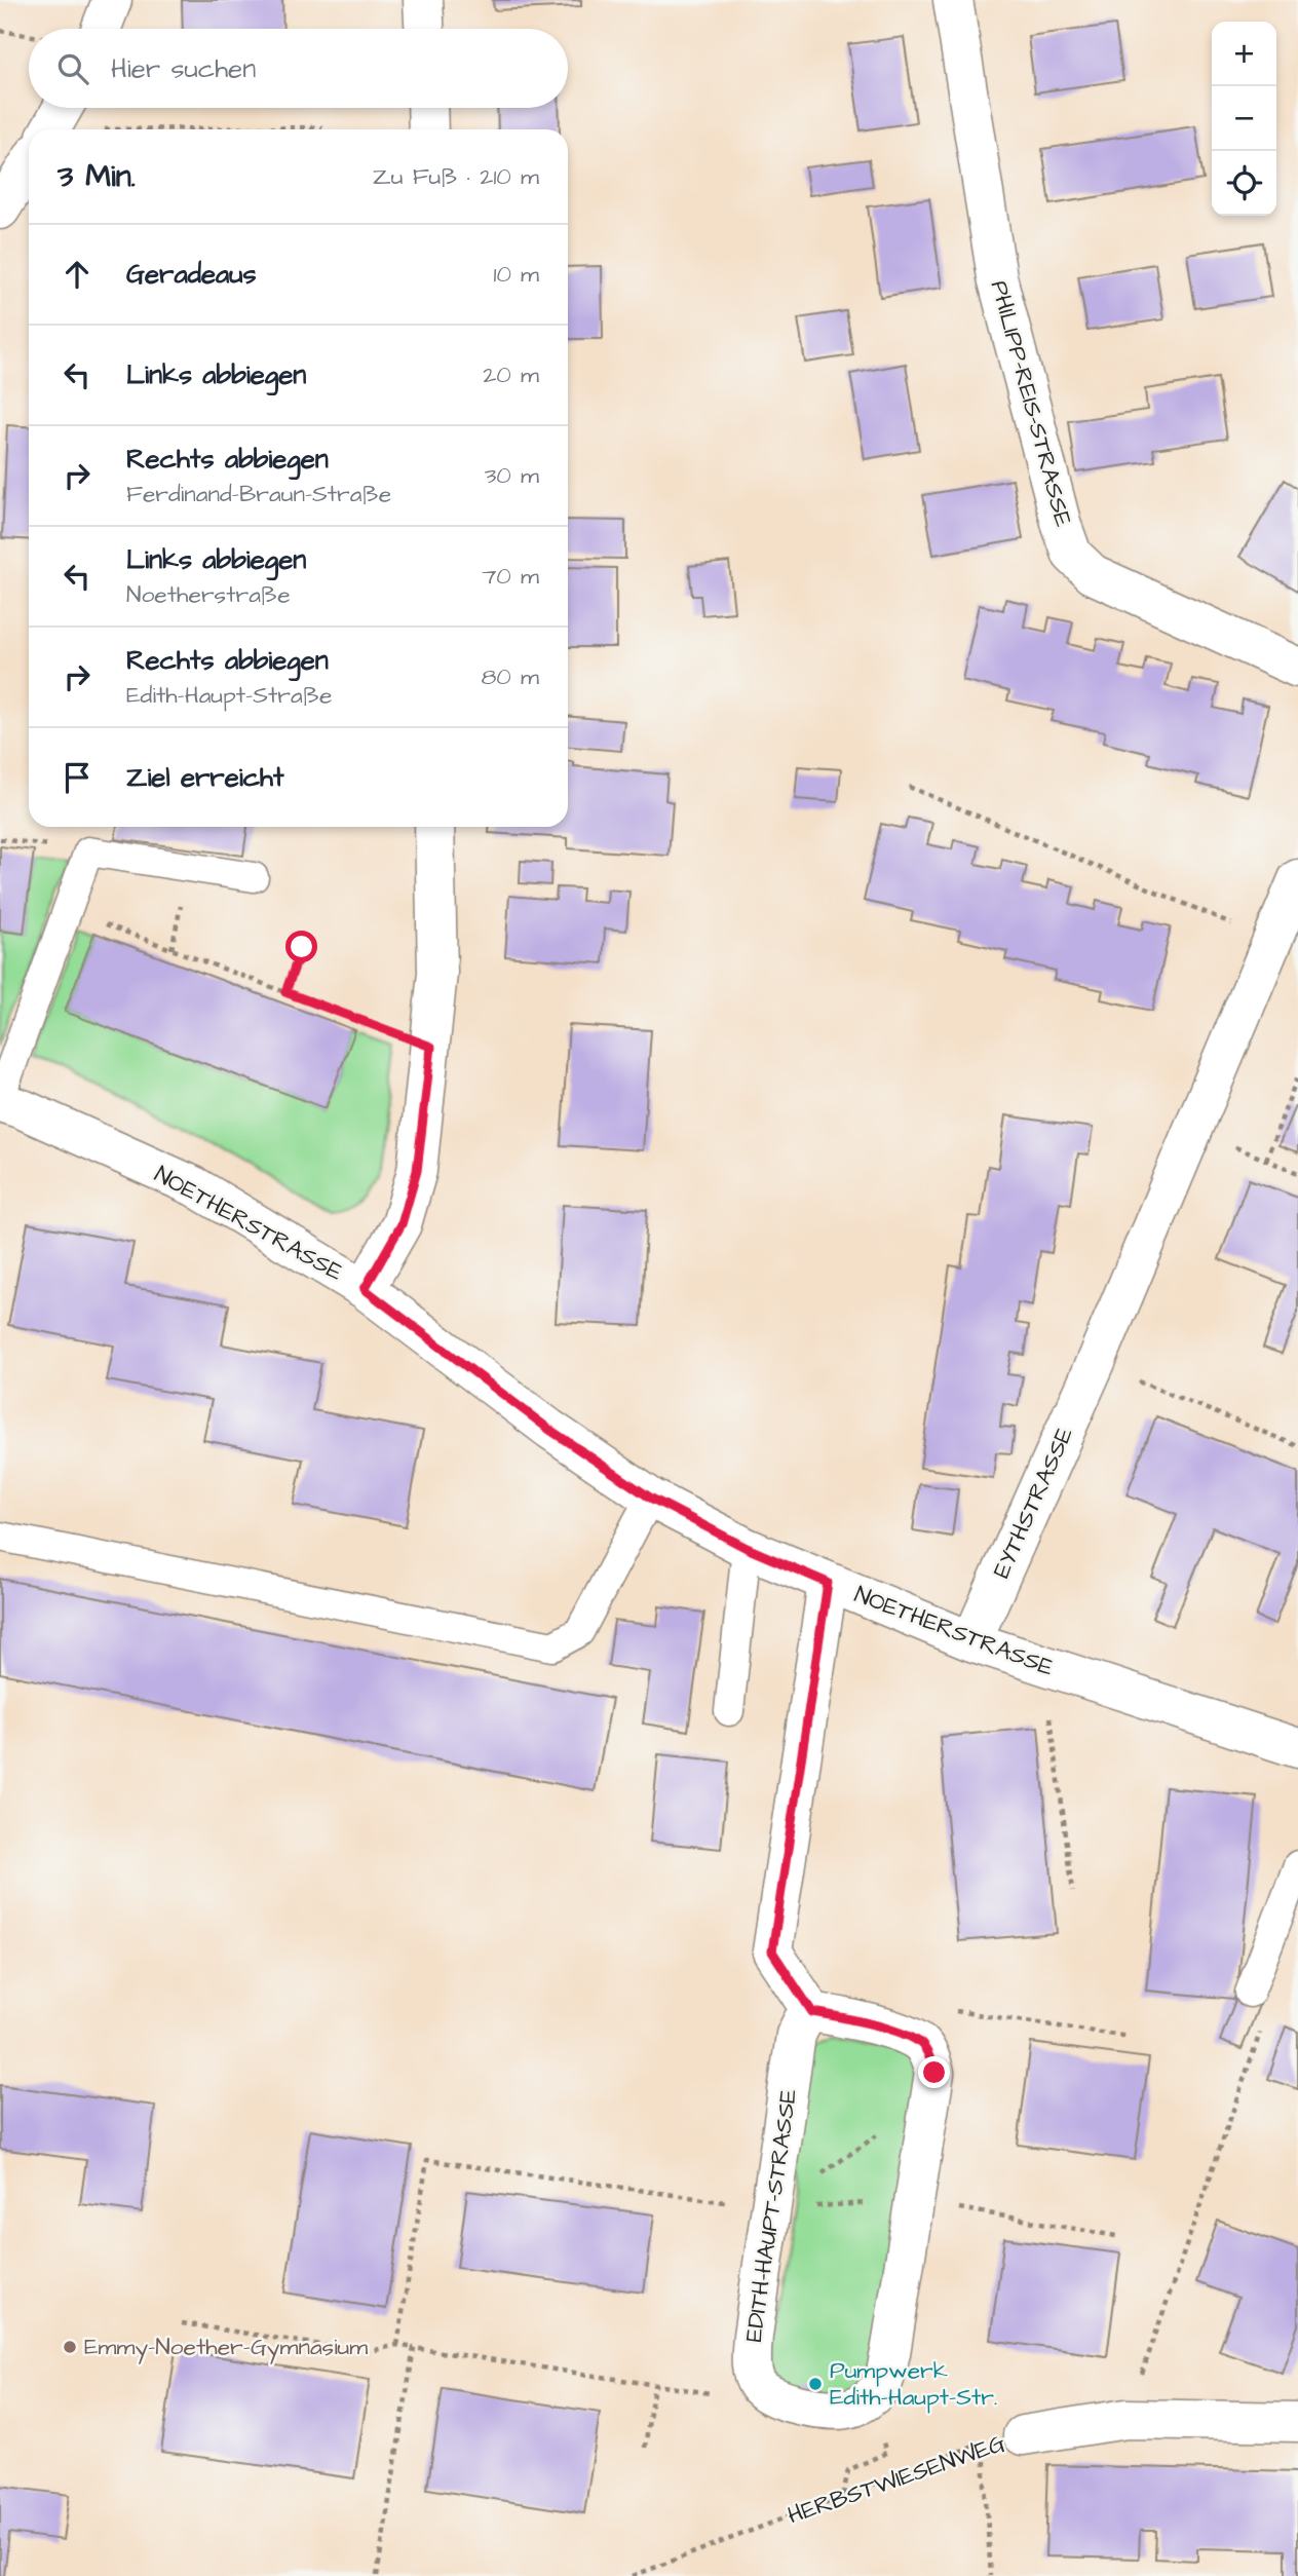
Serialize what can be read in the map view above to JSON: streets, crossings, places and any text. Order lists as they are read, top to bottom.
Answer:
{
  "streets": {
    "street": [
      "PHILIPP-REIS-STRASSE",
      "NOETHERSTRASSE",
      "EYTHSTRASSE",
      "EDITH-HAUPT-STRASSE",
      "HERBSTWIESENWEG"
    ]
  },
  "crossings": [
    ["NOETHERSTRASSE", "EYTHSTRASSE"]
  ],
  "places": ["Emmy-Noether-Gymnasium", "Pumpwerk Edith-Haupt-Str."],
  "page": {
    "map_buttons": ["+", "−"],
    "search": "Hier suchen",
    "heading": ["3 Min.", "Zu Fuß · 210 m"],
    "list": [
      ["Geradeaus", "10 m"],
      ["Links abbiegen", "20 m"],
      ["Rechts abbiegen", "Ferdinand-Braun-Straße", "30 m"],
      ["Links abbiegen", "Noetherstraße", "70 m"],
      ["Rechts abbiegen", "Edith-Haupt-Straße", "80 m"],
      "Ziel erreicht"
    ]
  }
}
